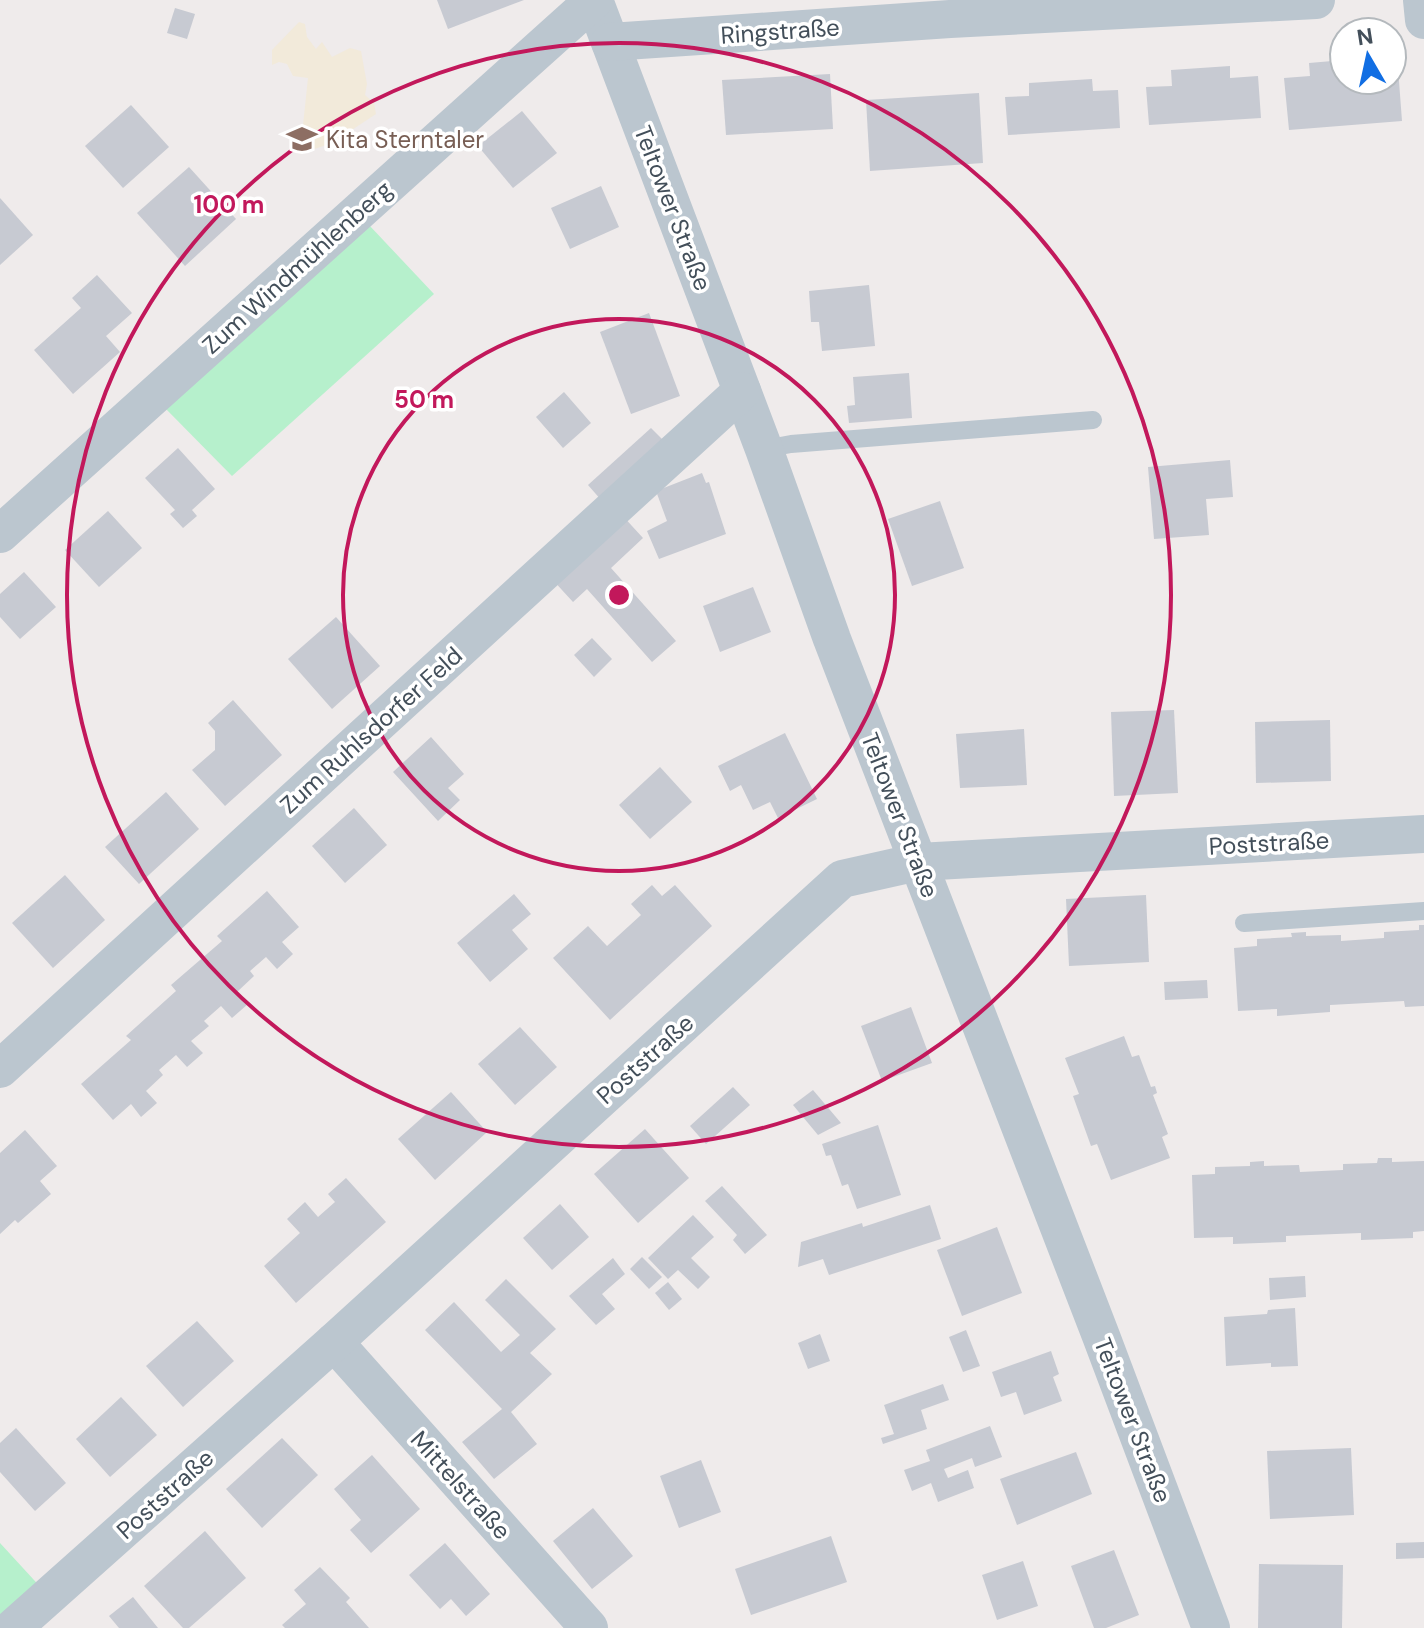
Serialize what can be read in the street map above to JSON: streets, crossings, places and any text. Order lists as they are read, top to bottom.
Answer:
{
  "streets": {
    "street": [
      "Ringstraße",
      "Teltower Straße",
      "Zum Windmühlenberg",
      "Zum Ruhlsdorfer Feld",
      "Poststraße",
      "Mittelstraße"
    ]
  },
  "crossings": [
    ["Ringstraße", "Teltower Straße"],
    ["Teltower Straße", "Zum Windmühlenberg"],
    ["Teltower Straße", "Zum Ruhlsdorfer Feld"],
    ["Teltower Straße", "Poststraße"],
    ["Poststraße", "Mittelstraße"]
  ],
  "places": {
    "school or university": ["Kita Sterntaler"]
  },
  "north": "top",
  "rings": ["100 m", "50 m"]
}
